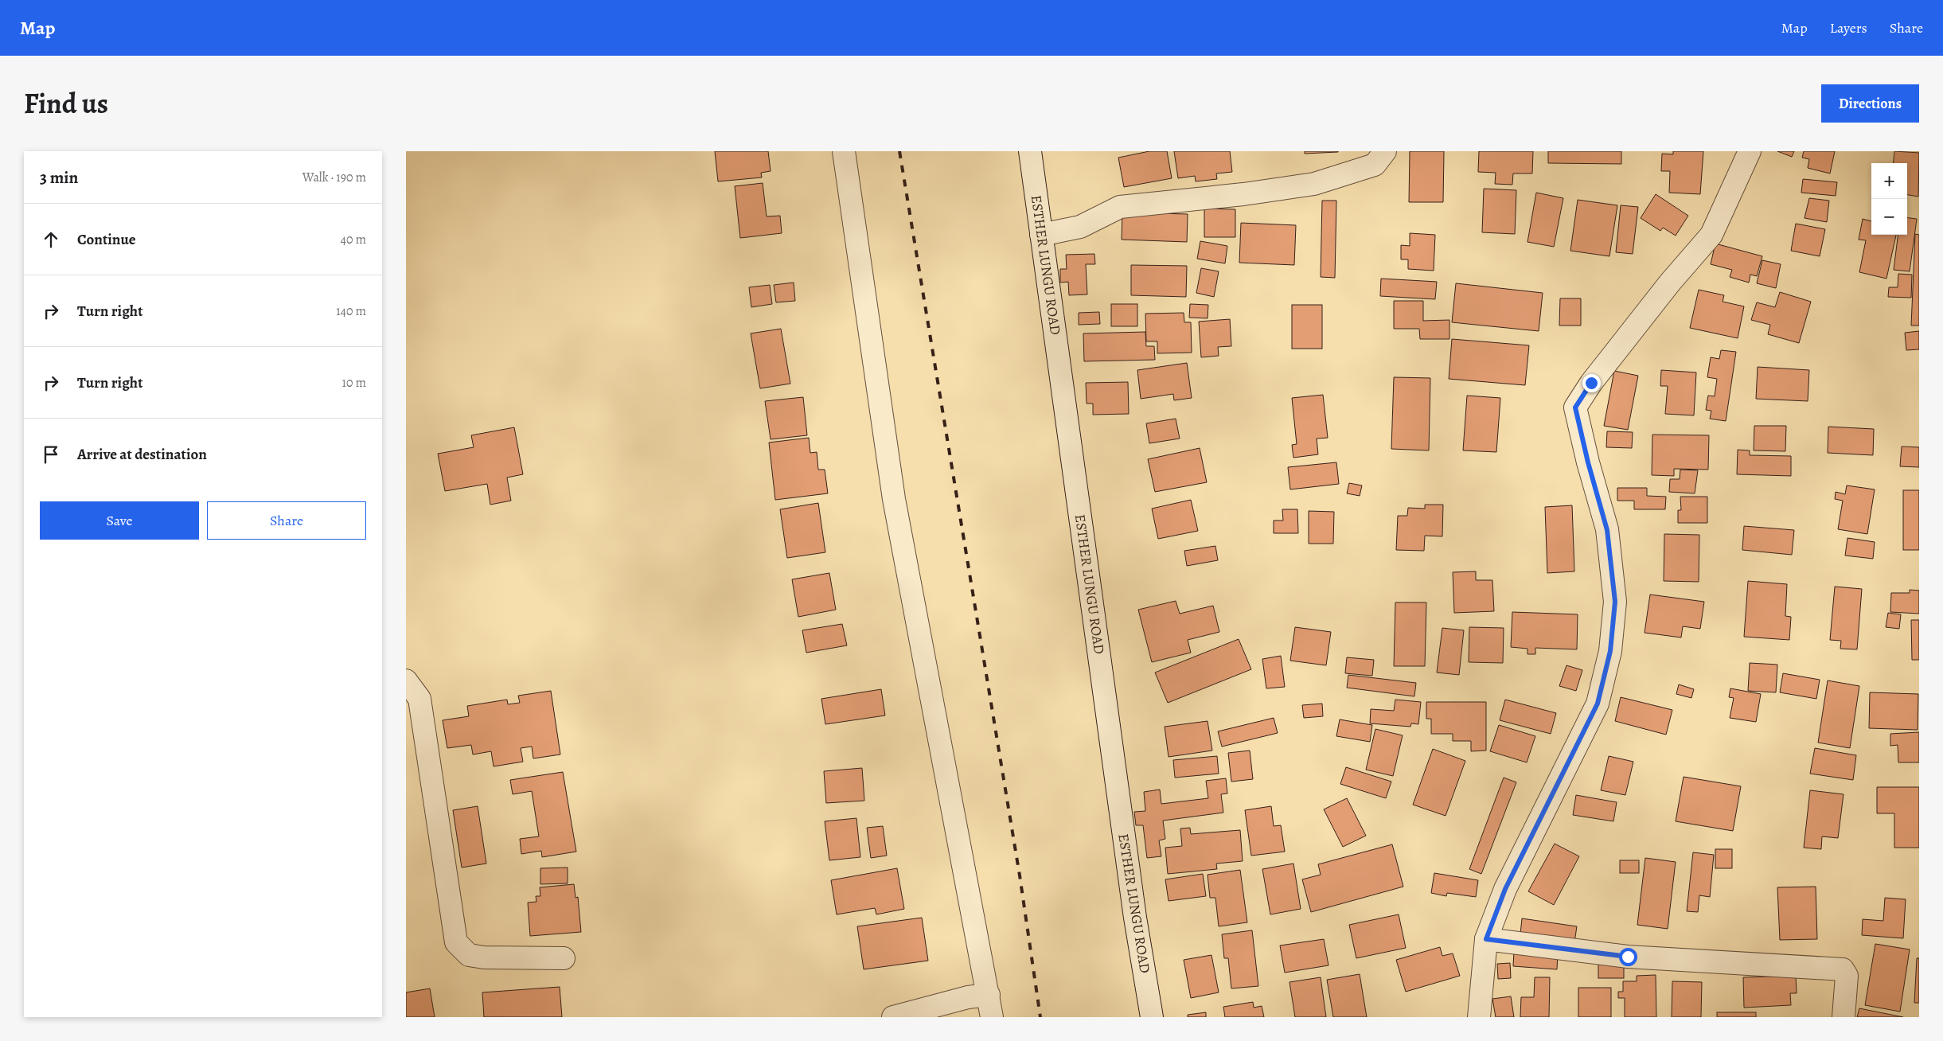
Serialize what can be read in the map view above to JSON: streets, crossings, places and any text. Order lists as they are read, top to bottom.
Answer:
{
  "streets": {
    "street": ["ESTHER LUNGU ROAD"]
  },
  "page": {
    "header": "Map",
    "nav": ["Map", "Layers", "Share"],
    "title": "Find us",
    "buttons": [
      "Directions",
      ["Save", "Share"]
    ],
    "heading": ["3 min", "Walk · 190 m"],
    "map_buttons": ["+", "−"],
    "list": [
      ["Continue", "40 m"],
      ["Turn right", "140 m"],
      ["Turn right", "10 m"],
      "Arrive at destination"
    ]
  }
}
